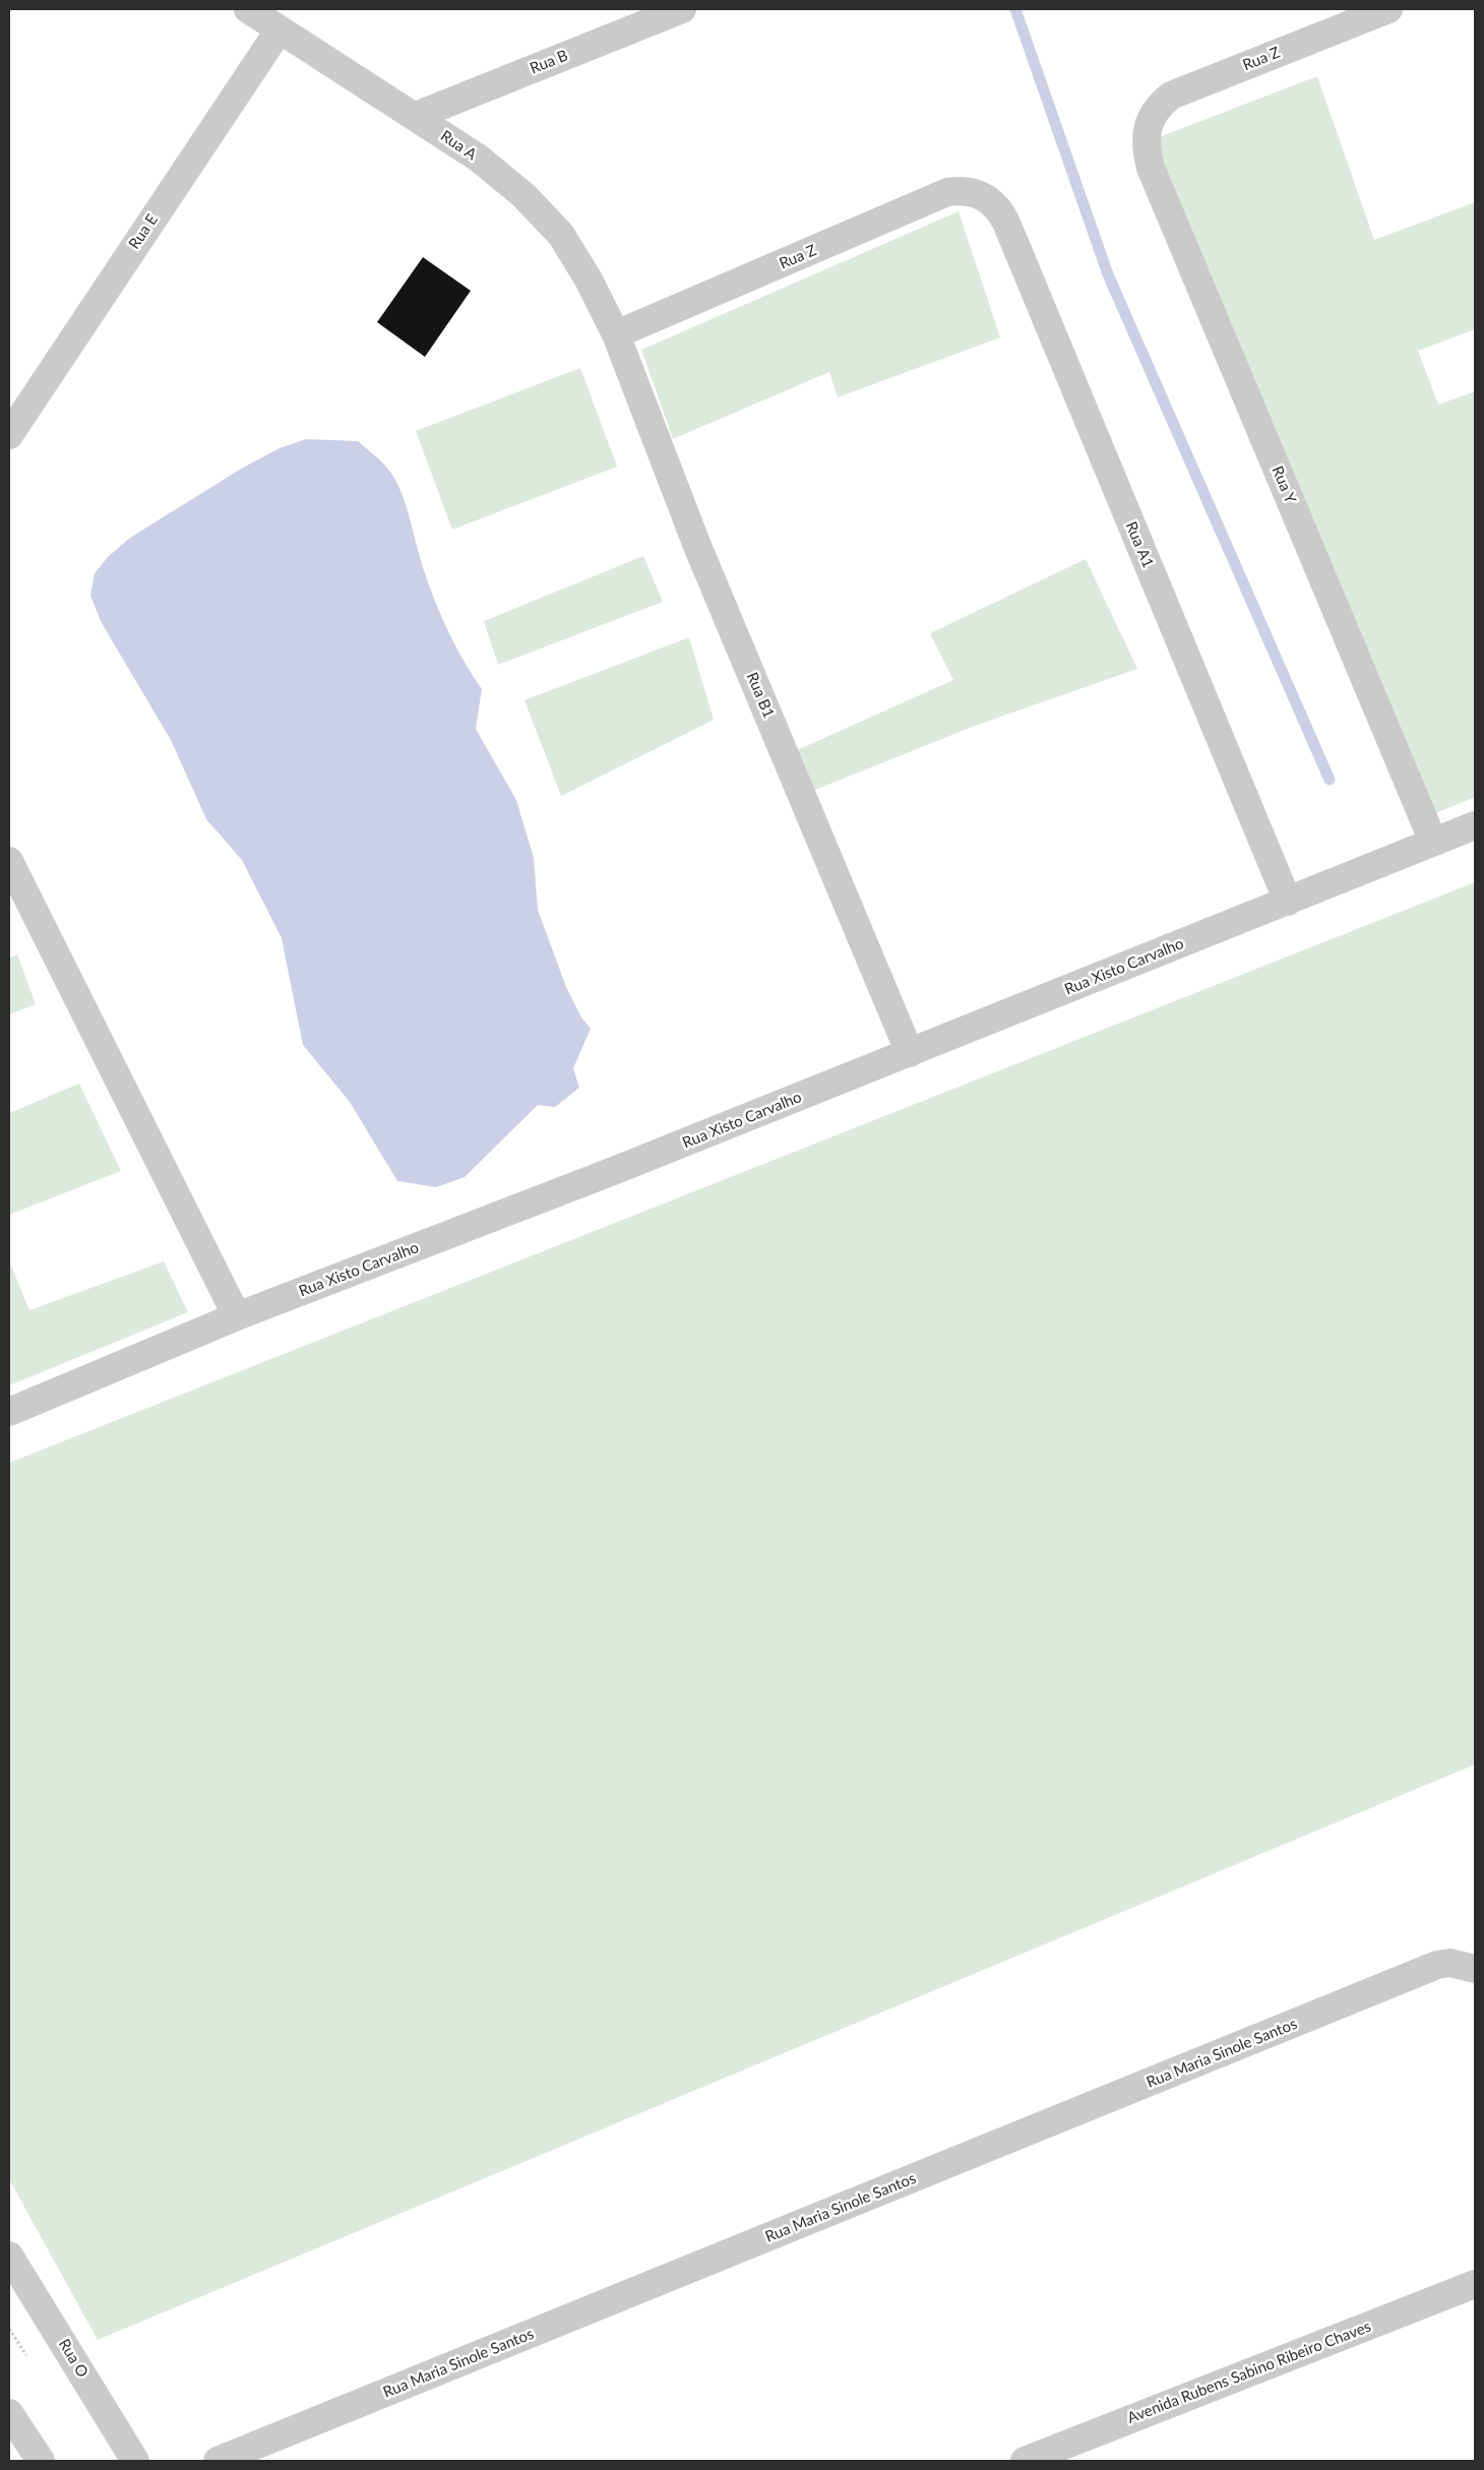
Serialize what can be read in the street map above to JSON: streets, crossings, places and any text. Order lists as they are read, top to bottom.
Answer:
{
  "streets": {
    "street": [
      "Rua Z",
      "Rua B",
      "Rua A",
      "Rua E",
      "Rua Y",
      "Rua A1",
      "Rua B1",
      "Rua Xisto Carvalho",
      "Rua Maria Sinole Santos",
      "Rua O",
      "Avenida Rubens Sabino Ribeiro Chaves"
    ]
  },
  "crossings": [
    ["Rua Z", "Rua A"],
    ["Rua Z", "Rua Y"],
    ["Rua Z", "Rua A1"],
    ["Rua Z", "Rua B1"],
    ["Rua B", "Rua A"],
    ["Rua A", "Rua E"],
    ["Rua A", "Rua B1"],
    ["Rua Y", "Rua Xisto Carvalho"],
    ["Rua A1", "Rua Xisto Carvalho"],
    ["Rua B1", "Rua Xisto Carvalho"]
  ]
}
